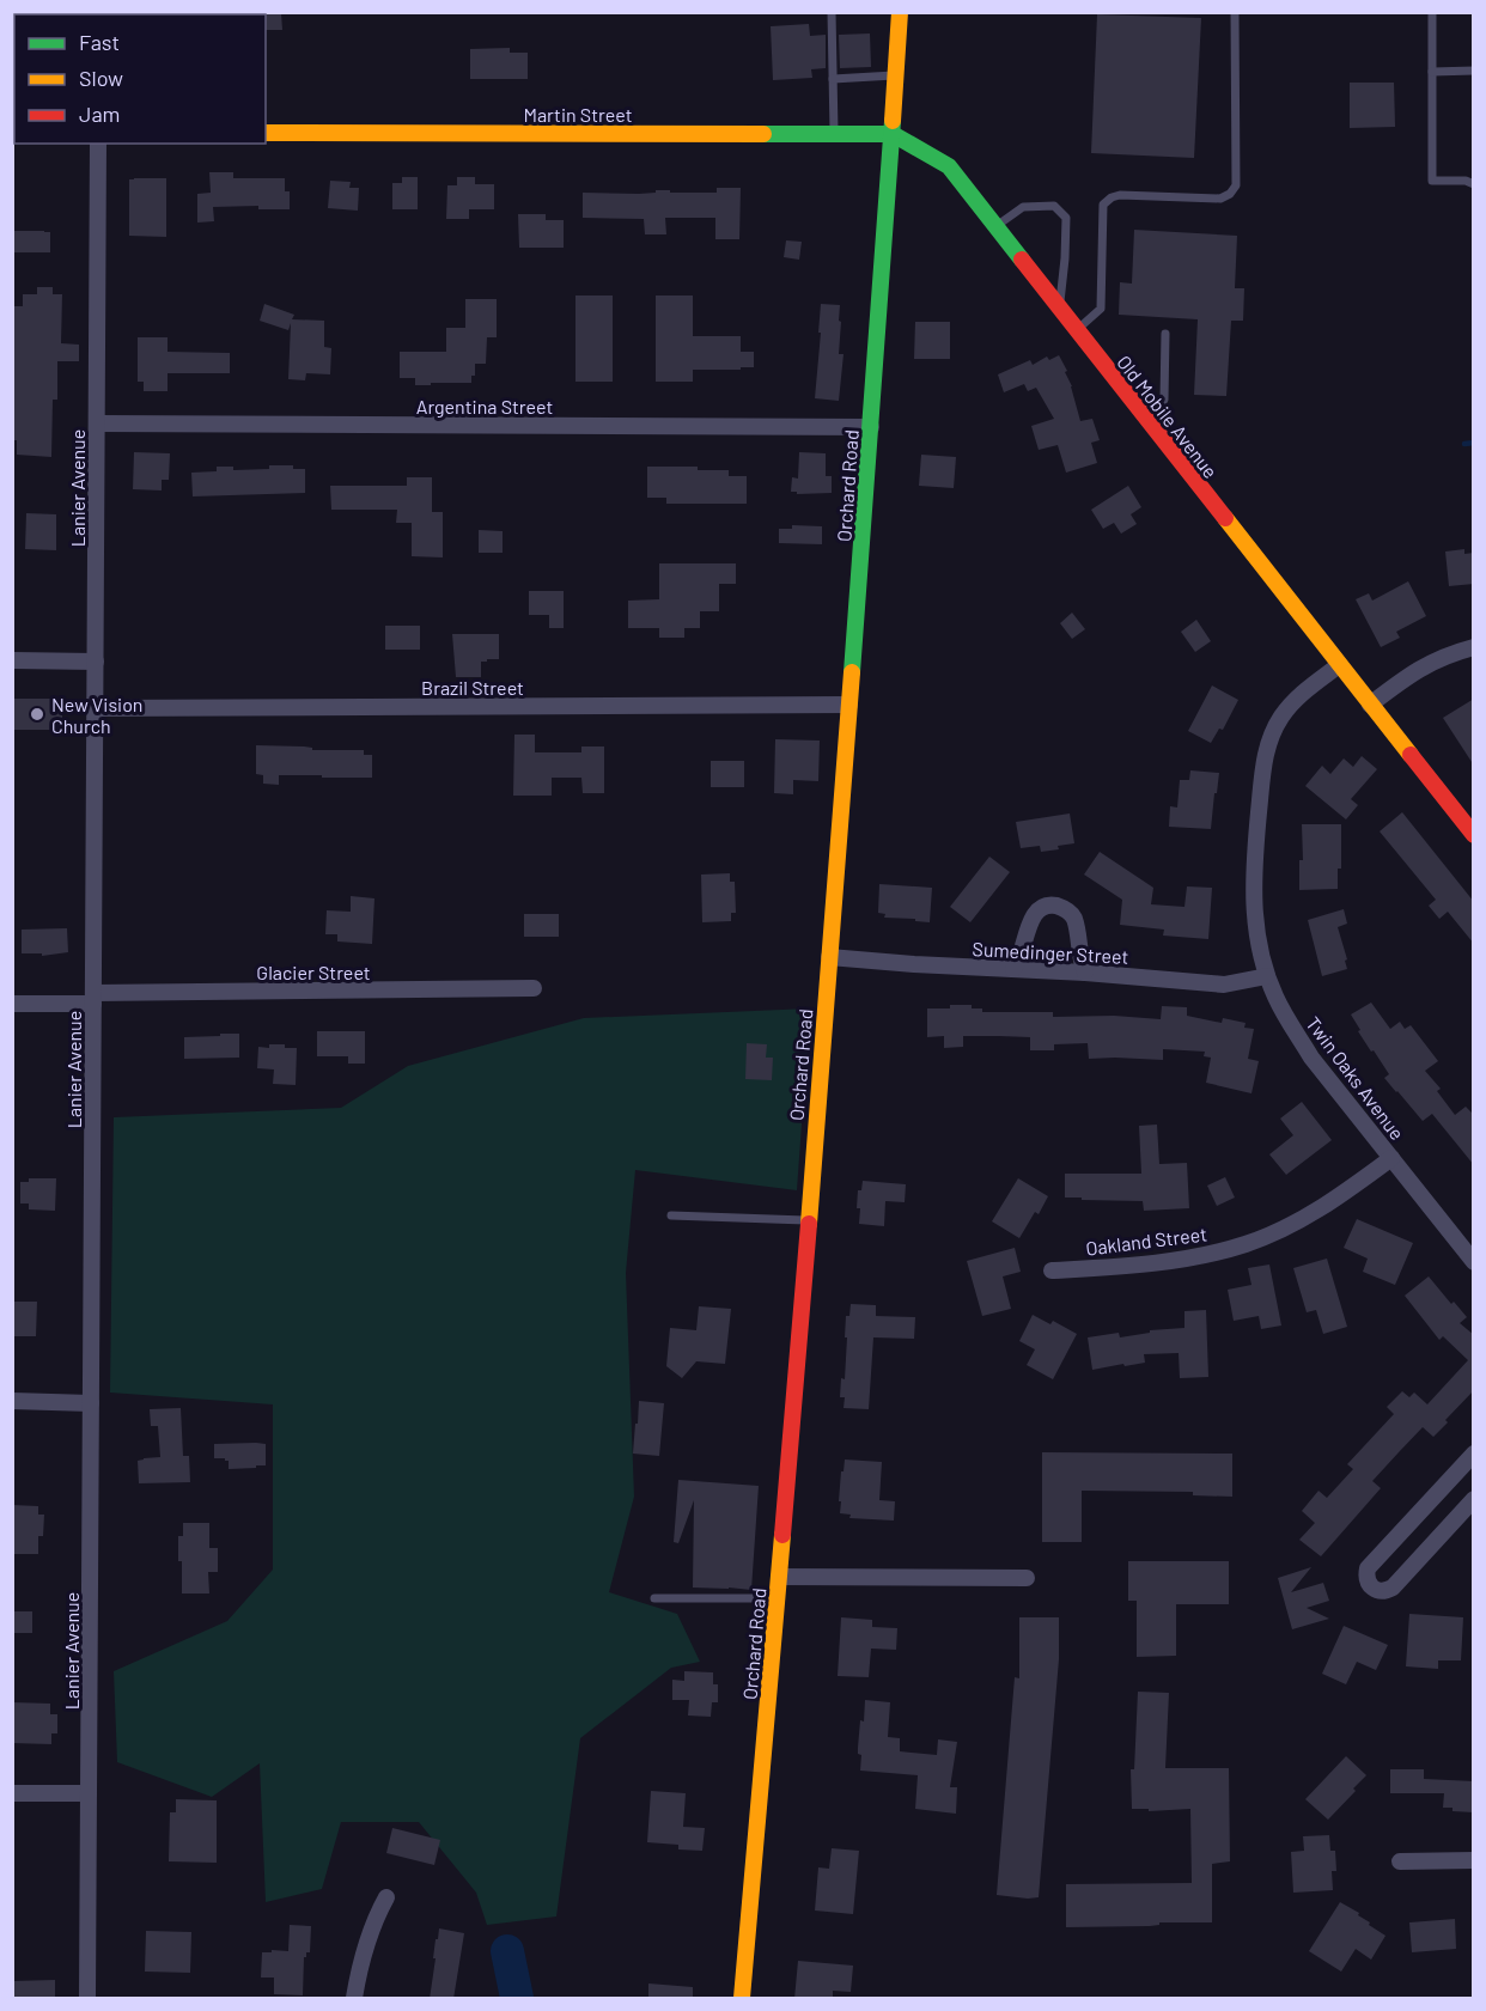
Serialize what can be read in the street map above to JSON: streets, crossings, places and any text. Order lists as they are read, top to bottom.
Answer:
{
  "streets": {
    "main road": ["Martin Street", "Old Mobile Avenue", "Orchard Road"],
    "street": [
      "Argentina Street",
      "Lanier Avenue",
      "Brazil Street",
      "Sumedinger Street",
      "Glacier Street",
      "Twin Oaks Avenue",
      "Oakland Street"
    ]
  },
  "crossings": [
    ["Martin Street", "Old Mobile Avenue"],
    ["Martin Street", "Orchard Road"],
    ["Argentina Street", "Orchard Road"],
    ["Argentina Street", "Lanier Avenue"],
    ["Old Mobile Avenue", "Orchard Road"],
    ["Old Mobile Avenue", "Twin Oaks Avenue"],
    ["Orchard Road", "Brazil Street"],
    ["Orchard Road", "Sumedinger Street"],
    ["Lanier Avenue", "Brazil Street"],
    ["Lanier Avenue", "Glacier Street"],
    ["Sumedinger Street", "Twin Oaks Avenue"],
    ["Twin Oaks Avenue", "Oakland Street"]
  ],
  "places": ["New Vision Church"],
  "legend": ["Fast", "Slow", "Jam"]
}
